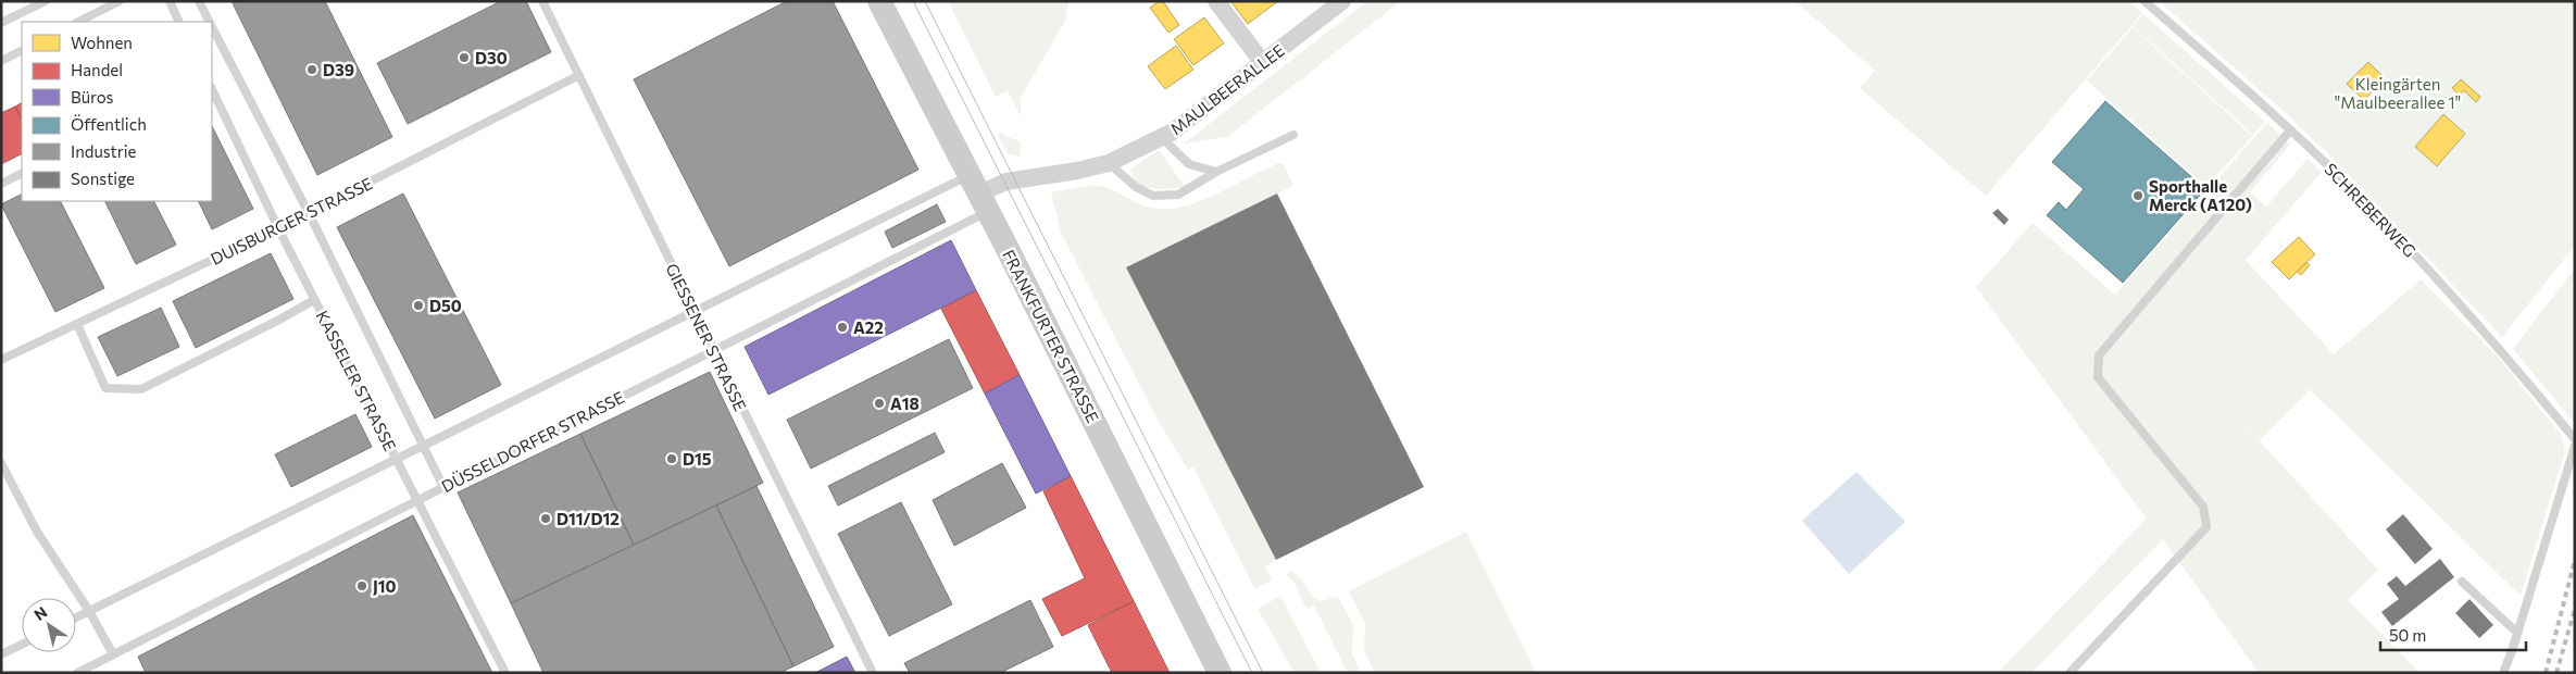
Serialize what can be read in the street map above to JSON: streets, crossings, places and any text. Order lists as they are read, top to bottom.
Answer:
{
  "streets": {
    "main road": ["FRANKFURTER STRASSE"],
    "street": ["MAULBEERALLEE"],
    "lane": [
      "SCHREBERWEG",
      "DUISBURGER STRASSE",
      "GIESSENER STRASSE",
      "KASSELER STRASSE",
      "DÜSSELDORFER STRASSE"
    ]
  },
  "crossings": [
    ["MAULBEERALLEE", "FRANKFURTER STRASSE"],
    ["MAULBEERALLEE", "DÜSSELDORFER STRASSE"],
    ["DUISBURGER STRASSE", "GIESSENER STRASSE"],
    ["DUISBURGER STRASSE", "KASSELER STRASSE"],
    ["FRANKFURTER STRASSE", "DÜSSELDORFER STRASSE"],
    ["GIESSENER STRASSE", "DÜSSELDORFER STRASSE"],
    ["KASSELER STRASSE", "DÜSSELDORFER STRASSE"]
  ],
  "parks": ["Kleingärten \"Maulbeerallee 1\""],
  "places": [
    "D30",
    "D39",
    "Sporthalle Merck (A120)",
    "D50",
    "A22",
    "A18",
    "D15",
    "D11/D12",
    "J10"
  ],
  "legend": [
    "Wohnen",
    "Handel",
    "Büros",
    "Öffentlich",
    "Industrie",
    "Sonstige"
  ],
  "scale_bar": "50 m",
  "north": "top left"
}
